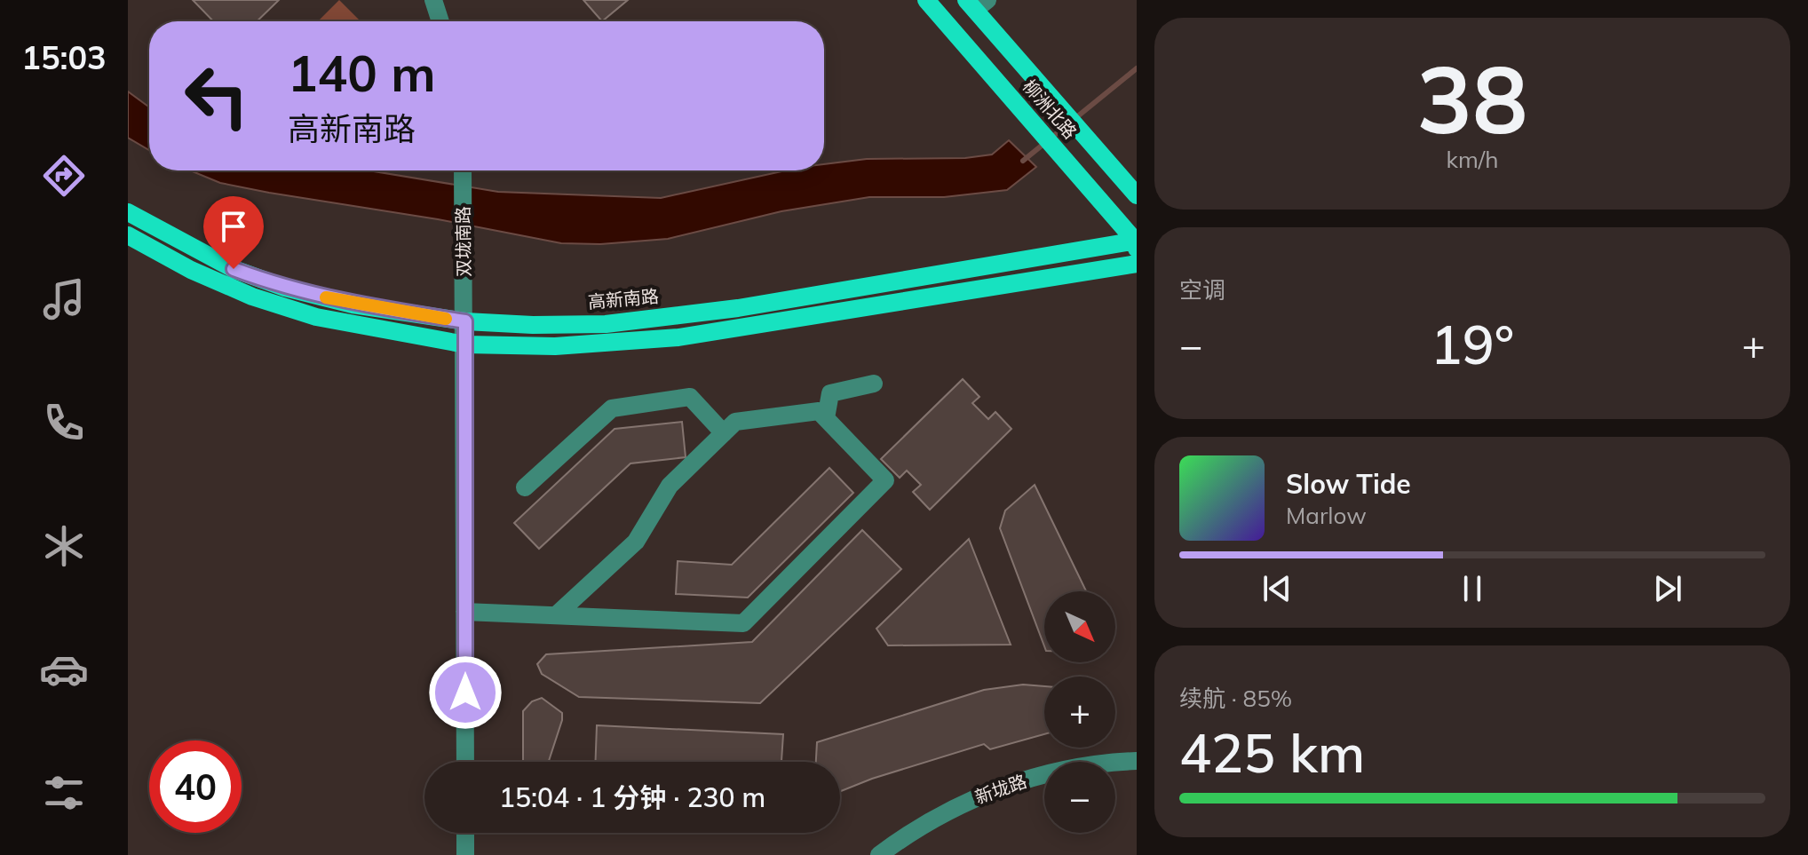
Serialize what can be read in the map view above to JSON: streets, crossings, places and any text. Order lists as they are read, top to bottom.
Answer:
{
  "streets": {
    "main road": ["柳洲北路", "高新南路"],
    "street": ["双垅南路", "新垅路"]
  },
  "crossings": [
    ["柳洲北路", "高新南路"],
    ["双垅南路", "高新南路"]
  ],
  "north": "bottom right",
  "page": {
    "tabs": "15:03",
    "tile": [
      ["38", "km/h"],
      "空调",
      ["续航 · 85%", "425 km"]
    ],
    "turn": ["140 m", "高新南路"],
    "heat": ["−", "19°", "+"],
    "song": ["Slow Tide", "Marlow"],
    "map_buttons": ["+", "−"],
    "limit": "40",
    "trip": "15:04 · 1 分钟 · 230 m"
  }
}
